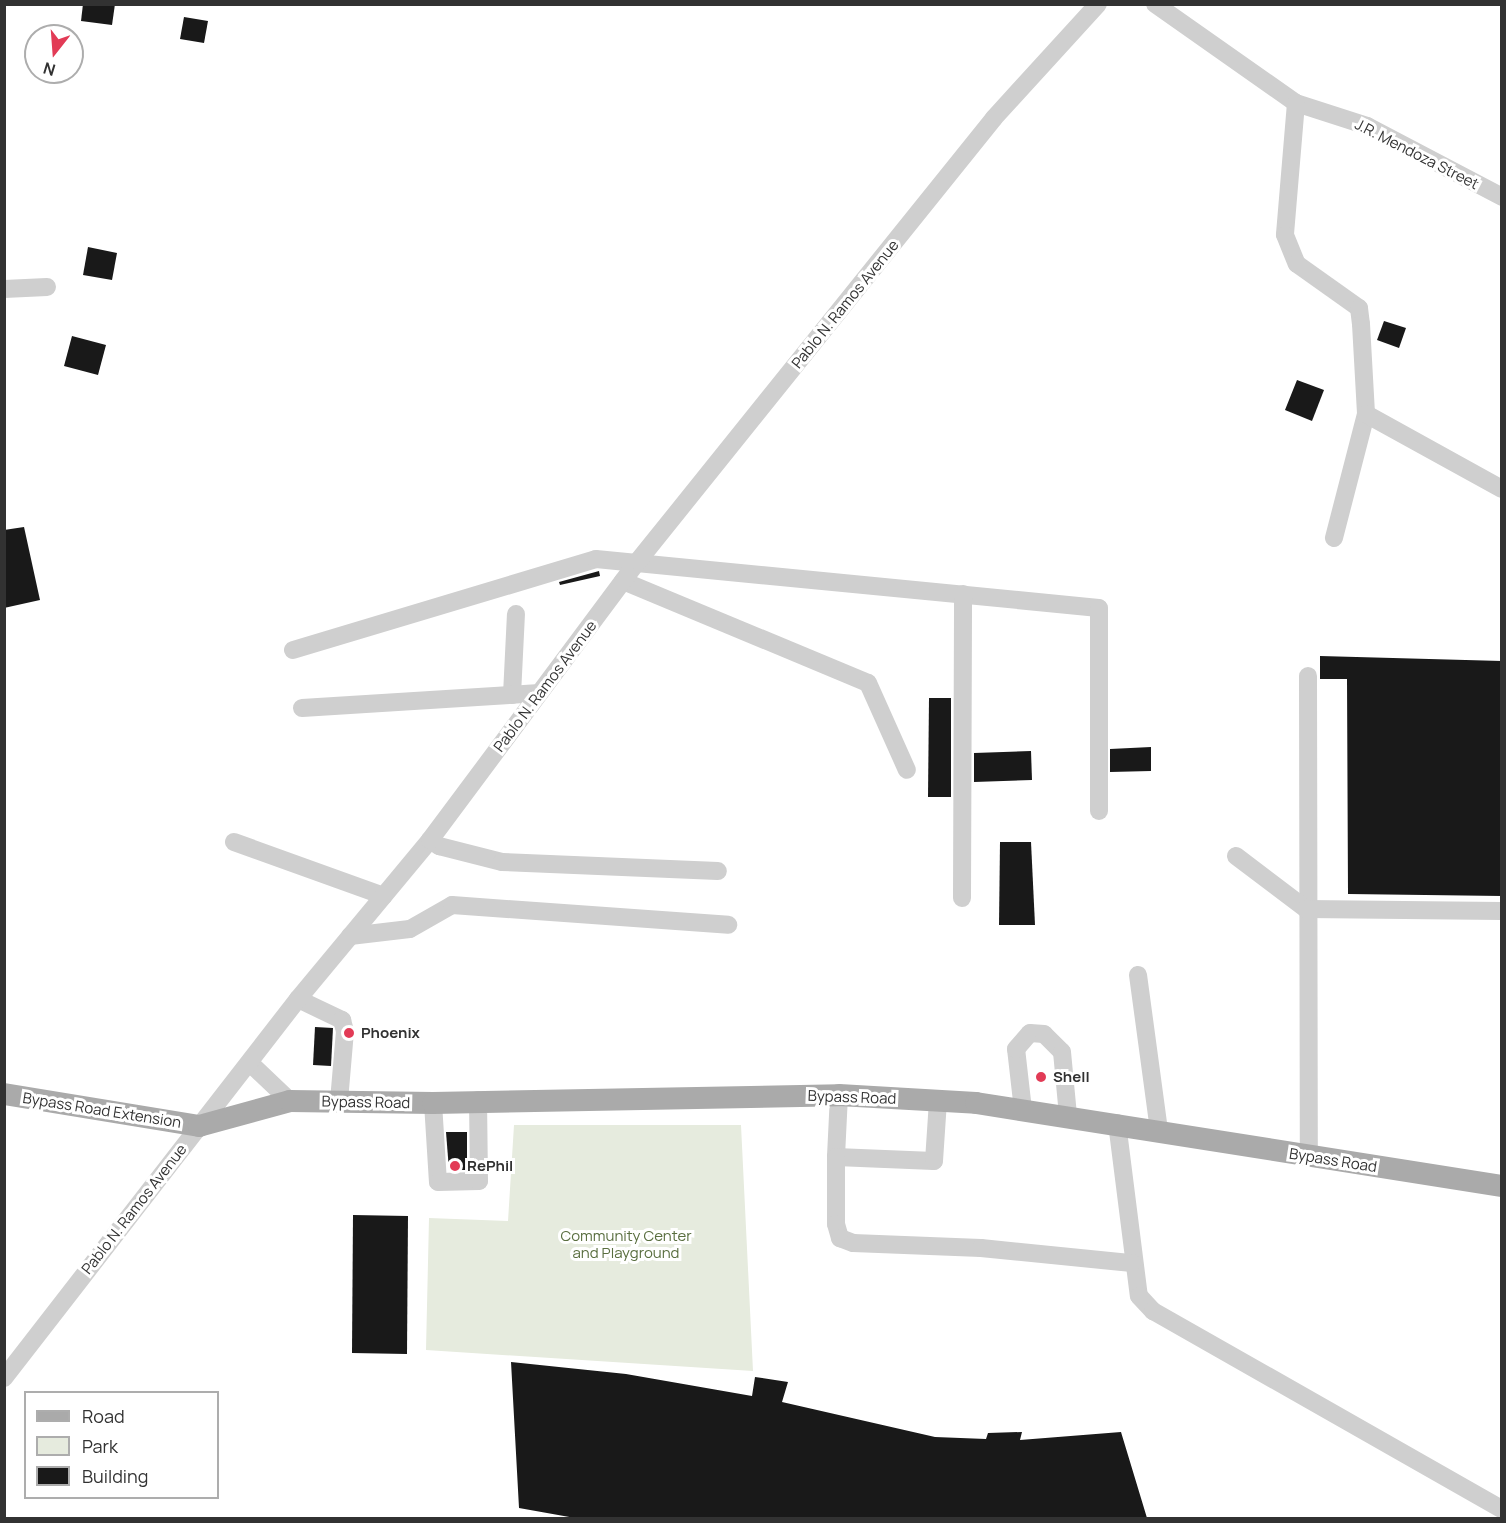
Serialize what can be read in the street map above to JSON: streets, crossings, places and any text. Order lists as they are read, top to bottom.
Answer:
{
  "streets": {
    "main road": ["Bypass Road", "Bypass Road Extension"],
    "street": ["J.R. Mendoza Street", "Pablo N. Ramos Avenue"]
  },
  "crossings": [
    ["Pablo N. Ramos Avenue", "Bypass Road"],
    ["Pablo N. Ramos Avenue", "Bypass Road Extension"],
    ["Bypass Road", "Bypass Road Extension"]
  ],
  "parks": ["Community Center and Playground"],
  "places": ["Phoenix", "Shell", "RePhil"],
  "legend": ["Road", "Park", "Building"],
  "north": "bottom"
}
